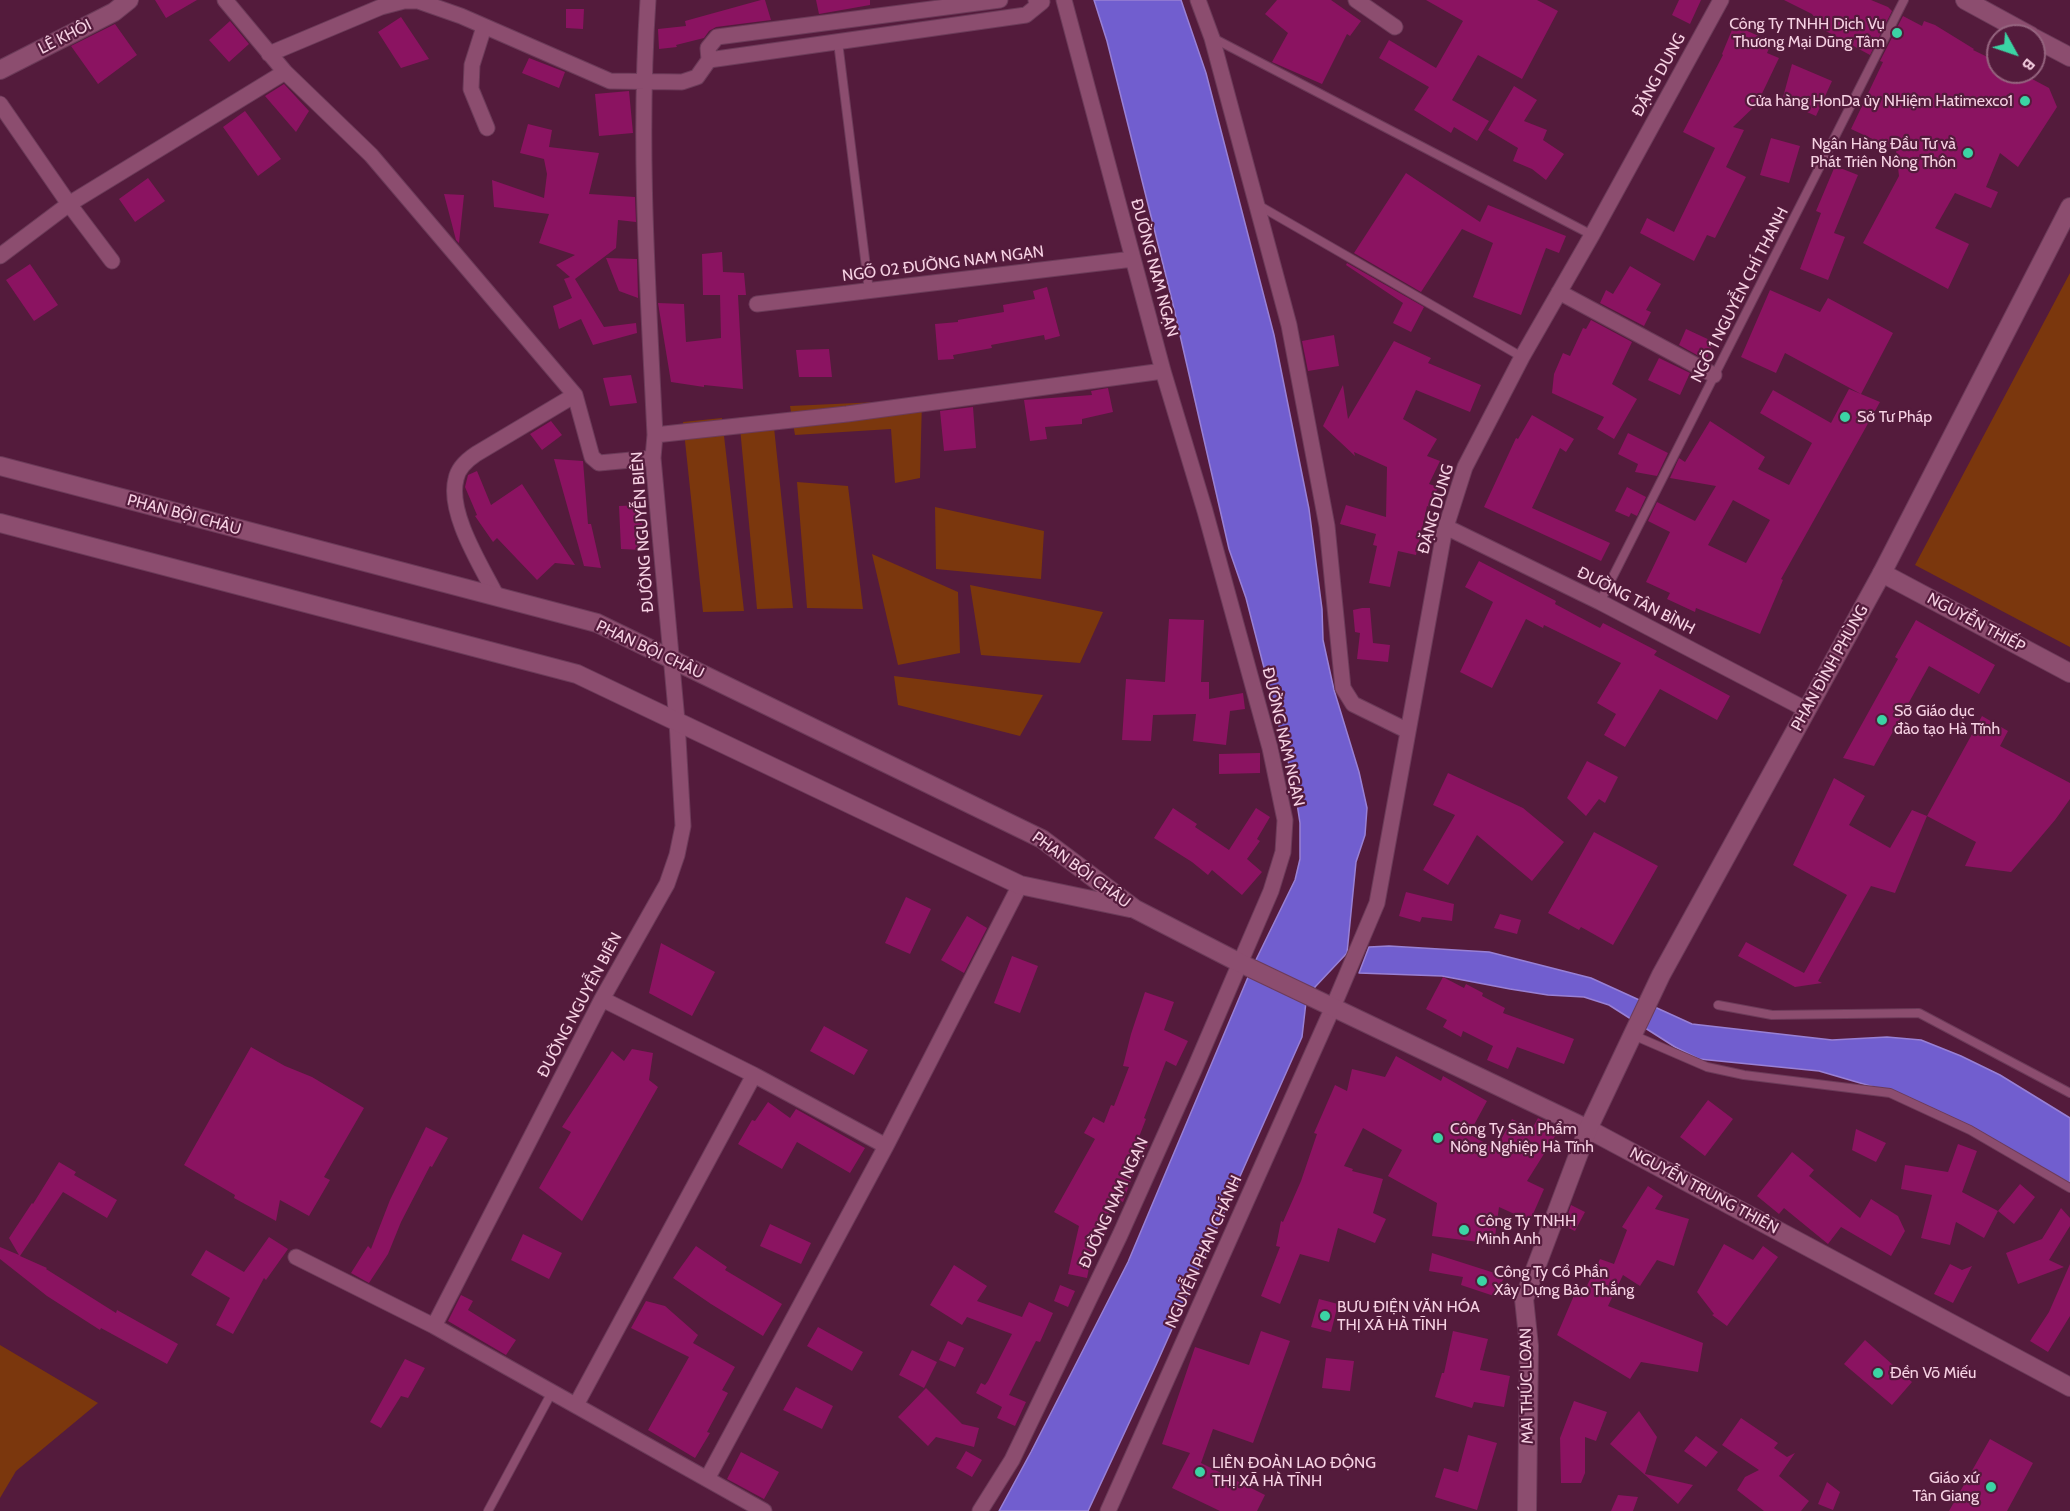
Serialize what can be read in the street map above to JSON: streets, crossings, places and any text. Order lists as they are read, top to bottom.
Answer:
{
  "streets": {
    "street": [
      "LÊ KHÔI",
      "ĐẶNG DUNG",
      "NGÕ 02 ĐƯỜNG NAM NGẠN",
      "ĐƯỜNG NAM NGẠN",
      "PHAN BỘI CHÂU",
      "ĐƯỜNG NGUYỄN BIÊN",
      "ĐƯỜNG TÂN BÌNH",
      "NGUYỄN THIẾP",
      "PHAN ĐÌNH PHÙNG",
      "NGUYỄN TRUNG THIÊN",
      "NGUYỄN PHAN CHÁNH",
      "MAI THÚC LOAN"
    ],
    "lane": ["NGÕ 1 NGUYỄN CHÍ THANH"]
  },
  "crossings": [
    ["ĐẶNG DUNG", "ĐƯỜNG TÂN BÌNH"],
    ["ĐẶNG DUNG", "NGUYỄN TRUNG THIÊN"],
    ["ĐẶNG DUNG", "NGUYỄN PHAN CHÁNH"],
    ["NGÕ 02 ĐƯỜNG NAM NGẠN", "ĐƯỜNG NAM NGẠN"],
    ["ĐƯỜNG NAM NGẠN", "NGUYỄN TRUNG THIÊN"],
    ["NGÕ 1 NGUYỄN CHÍ THANH", "ĐƯỜNG TÂN BÌNH"],
    ["PHAN BỘI CHÂU", "ĐƯỜNG NGUYỄN BIÊN"],
    ["PHAN BỘI CHÂU", "NGUYỄN TRUNG THIÊN"],
    ["ĐƯỜNG TÂN BÌNH", "PHAN ĐÌNH PHÙNG"],
    ["NGUYỄN THIẾP", "PHAN ĐÌNH PHÙNG"],
    ["PHAN ĐÌNH PHÙNG", "NGUYỄN TRUNG THIÊN"],
    ["PHAN ĐÌNH PHÙNG", "MAI THÚC LOAN"],
    ["NGUYỄN TRUNG THIÊN", "NGUYỄN PHAN CHÁNH"],
    ["NGUYỄN TRUNG THIÊN", "MAI THÚC LOAN"]
  ],
  "places": [
    "Công Ty TNHH Dịch Vụ Thương Mại Dũng Tâm",
    "Cửa hàng HonDa ủy NHiệm Hatimexco1",
    "Ngân Hàng Đầu Tư và Phát Triên Nông Thôn",
    "Sở Tư Pháp",
    "Sỡ Giáo dục đào tạo Hà Tĩnh",
    "Công Ty Sản Phẩm Nông Nghiệp Hà Tĩnh",
    "Công Ty TNHH Minh Anh",
    "Công Ty Cổ Phần Xây Dựng Bảo Thắng",
    "BƯU ĐIỆN VĂN HÓA THỊ XÃ HÀ TĨNH",
    "Đền Võ Miếu",
    "LIÊN ĐOÀN LAO ĐỘNG THỊ XÃ HÀ TĨNH",
    "Giáo xứ Tân Giang"
  ],
  "north": "bottom right"
}
